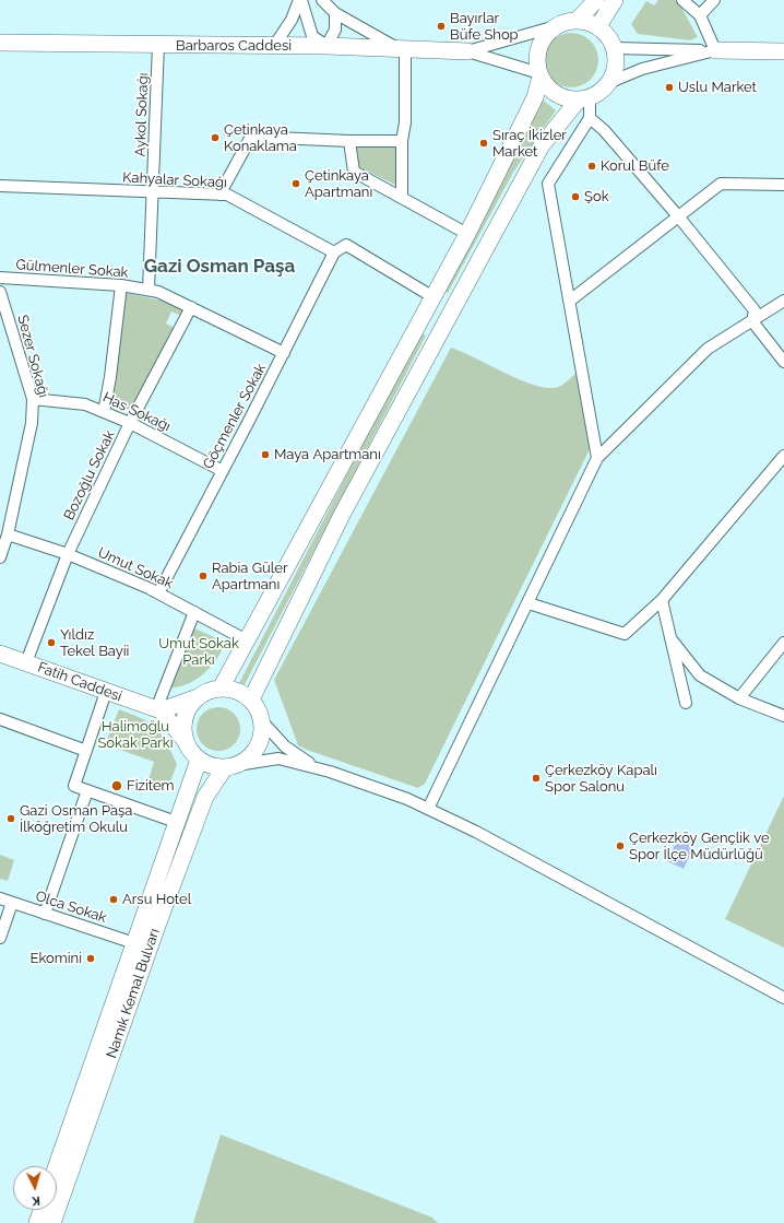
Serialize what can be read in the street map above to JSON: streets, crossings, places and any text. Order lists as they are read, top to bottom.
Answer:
{
  "streets": {
    "main road": ["Barbaros Caddesi", "Fatih Caddesi", "Namık Kemal Bulvarı"],
    "street": [
      "Aykol Sokağı",
      "Kahyalar Sokağı",
      "Gülmenler Sokak",
      "Sezer Sokağı",
      "Has Sokağı",
      "Göçmenler Sokak",
      "Bozoğlu Sokak",
      "Umut Sokak",
      "Olca Sokak"
    ]
  },
  "crossings": [
    ["Barbaros Caddesi", "Aykol Sokağı"],
    ["Aykol Sokağı", "Kahyalar Sokağı"],
    ["Aykol Sokağı", "Gülmenler Sokak"],
    ["Kahyalar Sokağı", "Göçmenler Sokak"],
    ["Gülmenler Sokak", "Göçmenler Sokak"],
    ["Gülmenler Sokak", "Bozoğlu Sokak"],
    ["Sezer Sokağı", "Has Sokağı"],
    ["Sezer Sokağı", "Umut Sokak"],
    ["Has Sokağı", "Göçmenler Sokak"],
    ["Has Sokağı", "Bozoğlu Sokak"],
    ["Göçmenler Sokak", "Umut Sokak"],
    ["Bozoğlu Sokak", "Umut Sokak"],
    ["Bozoğlu Sokak", "Fatih Caddesi"],
    ["Olca Sokak", "Namık Kemal Bulvarı"]
  ],
  "districts": ["Gazi Osman Paşa"],
  "parks": ["Umut Sokak Parkı", "Halimoğlu Sokak Parkı"],
  "places": [
    "Bayırlar Büfe Shop",
    "Uslu Market",
    "Çetinkaya Konaklama",
    "Sıraç İkizler Market",
    "Korul Büfe",
    "Çetinkaya Apartmanı",
    "Şok",
    "Maya Apartmanı",
    "Rabia Güler Apartmanı",
    "Yıldız Tekel Bayii",
    "Çerkezköy Kapalı Spor Salonu",
    "Fizitem",
    "Gazi Osman Paşa İlköğretim Okulu",
    "Çerkezköy Gençlik ve Spor İlçe Müdürlüğü",
    "Arsu Hotel",
    "Ekomini"
  ],
  "north": "bottom"
}
